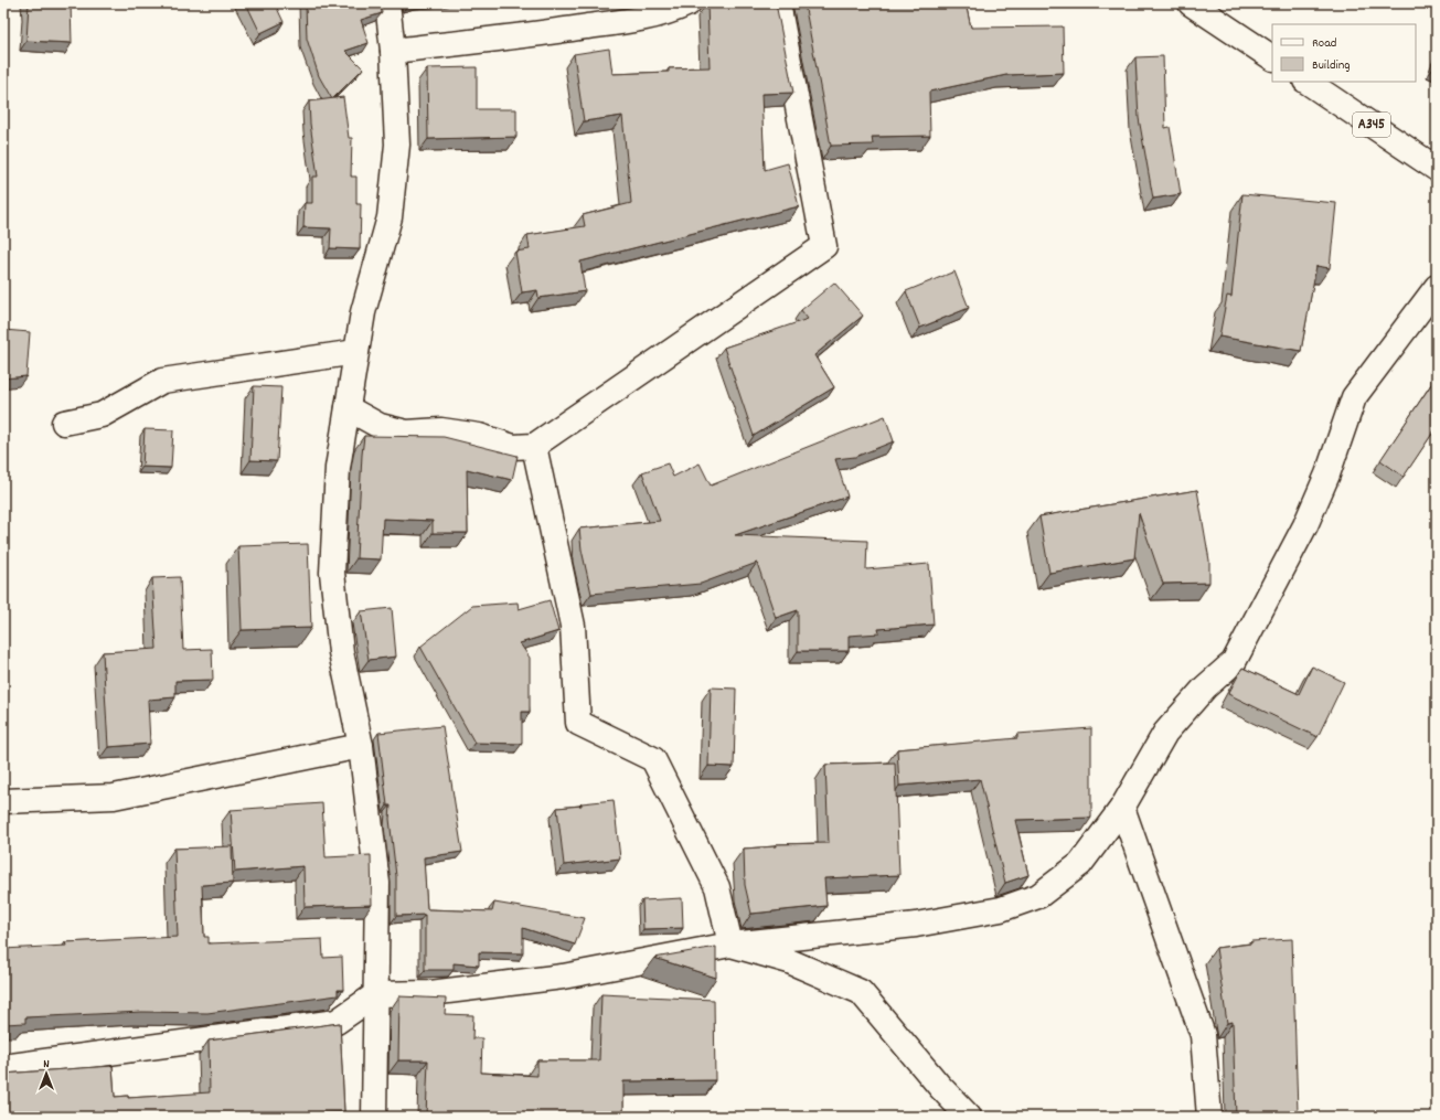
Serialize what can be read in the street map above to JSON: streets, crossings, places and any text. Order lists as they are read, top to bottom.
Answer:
{
  "streets": {
    "main road": ["A345"]
  },
  "legend": ["Road", "Building"],
  "north": "top"
}
